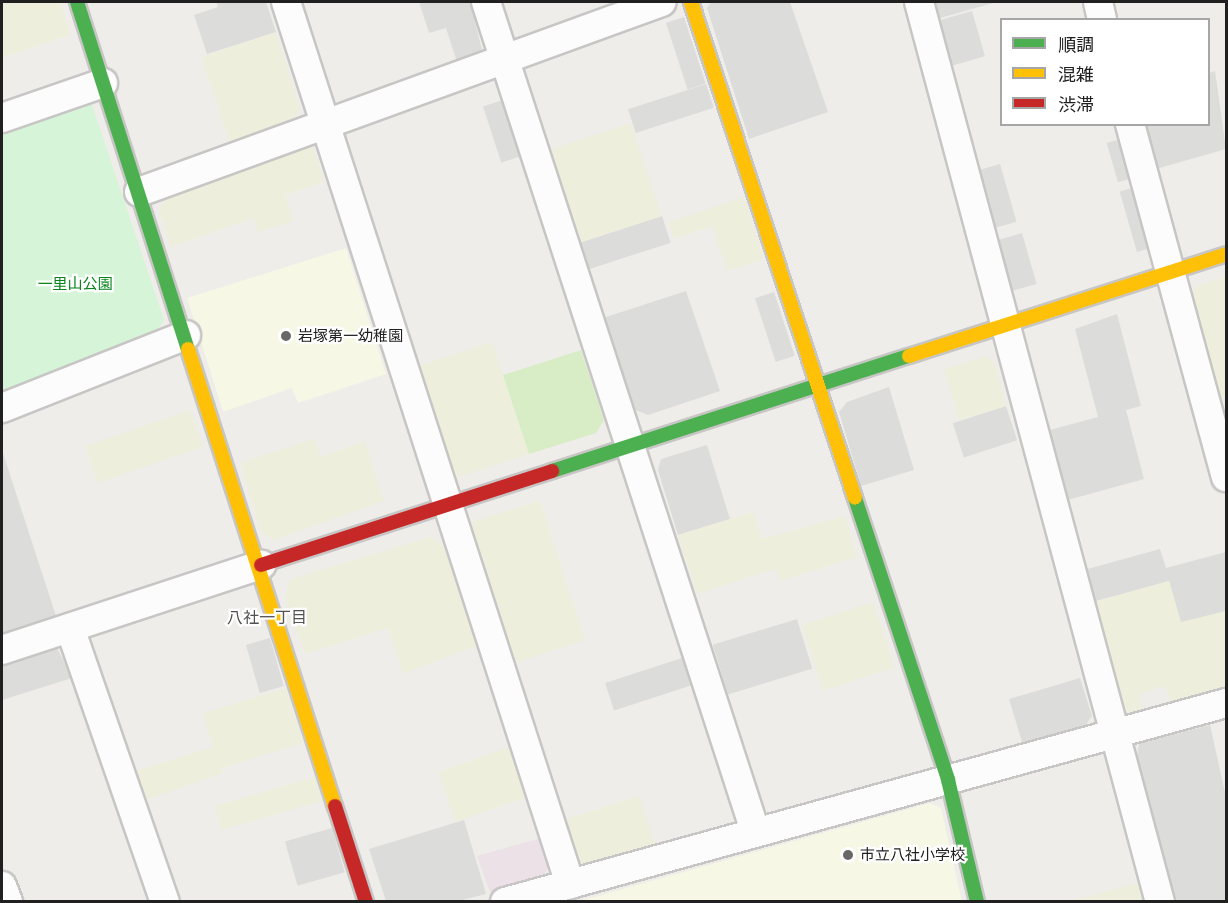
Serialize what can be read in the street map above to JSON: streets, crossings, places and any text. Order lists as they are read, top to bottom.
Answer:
{
  "districts": ["八社一丁目"],
  "parks": ["一里山公園"],
  "places": ["岩塚第一幼稚園", "市立八社小学校"],
  "legend": ["順調", "混雑", "渋滞"]
}
